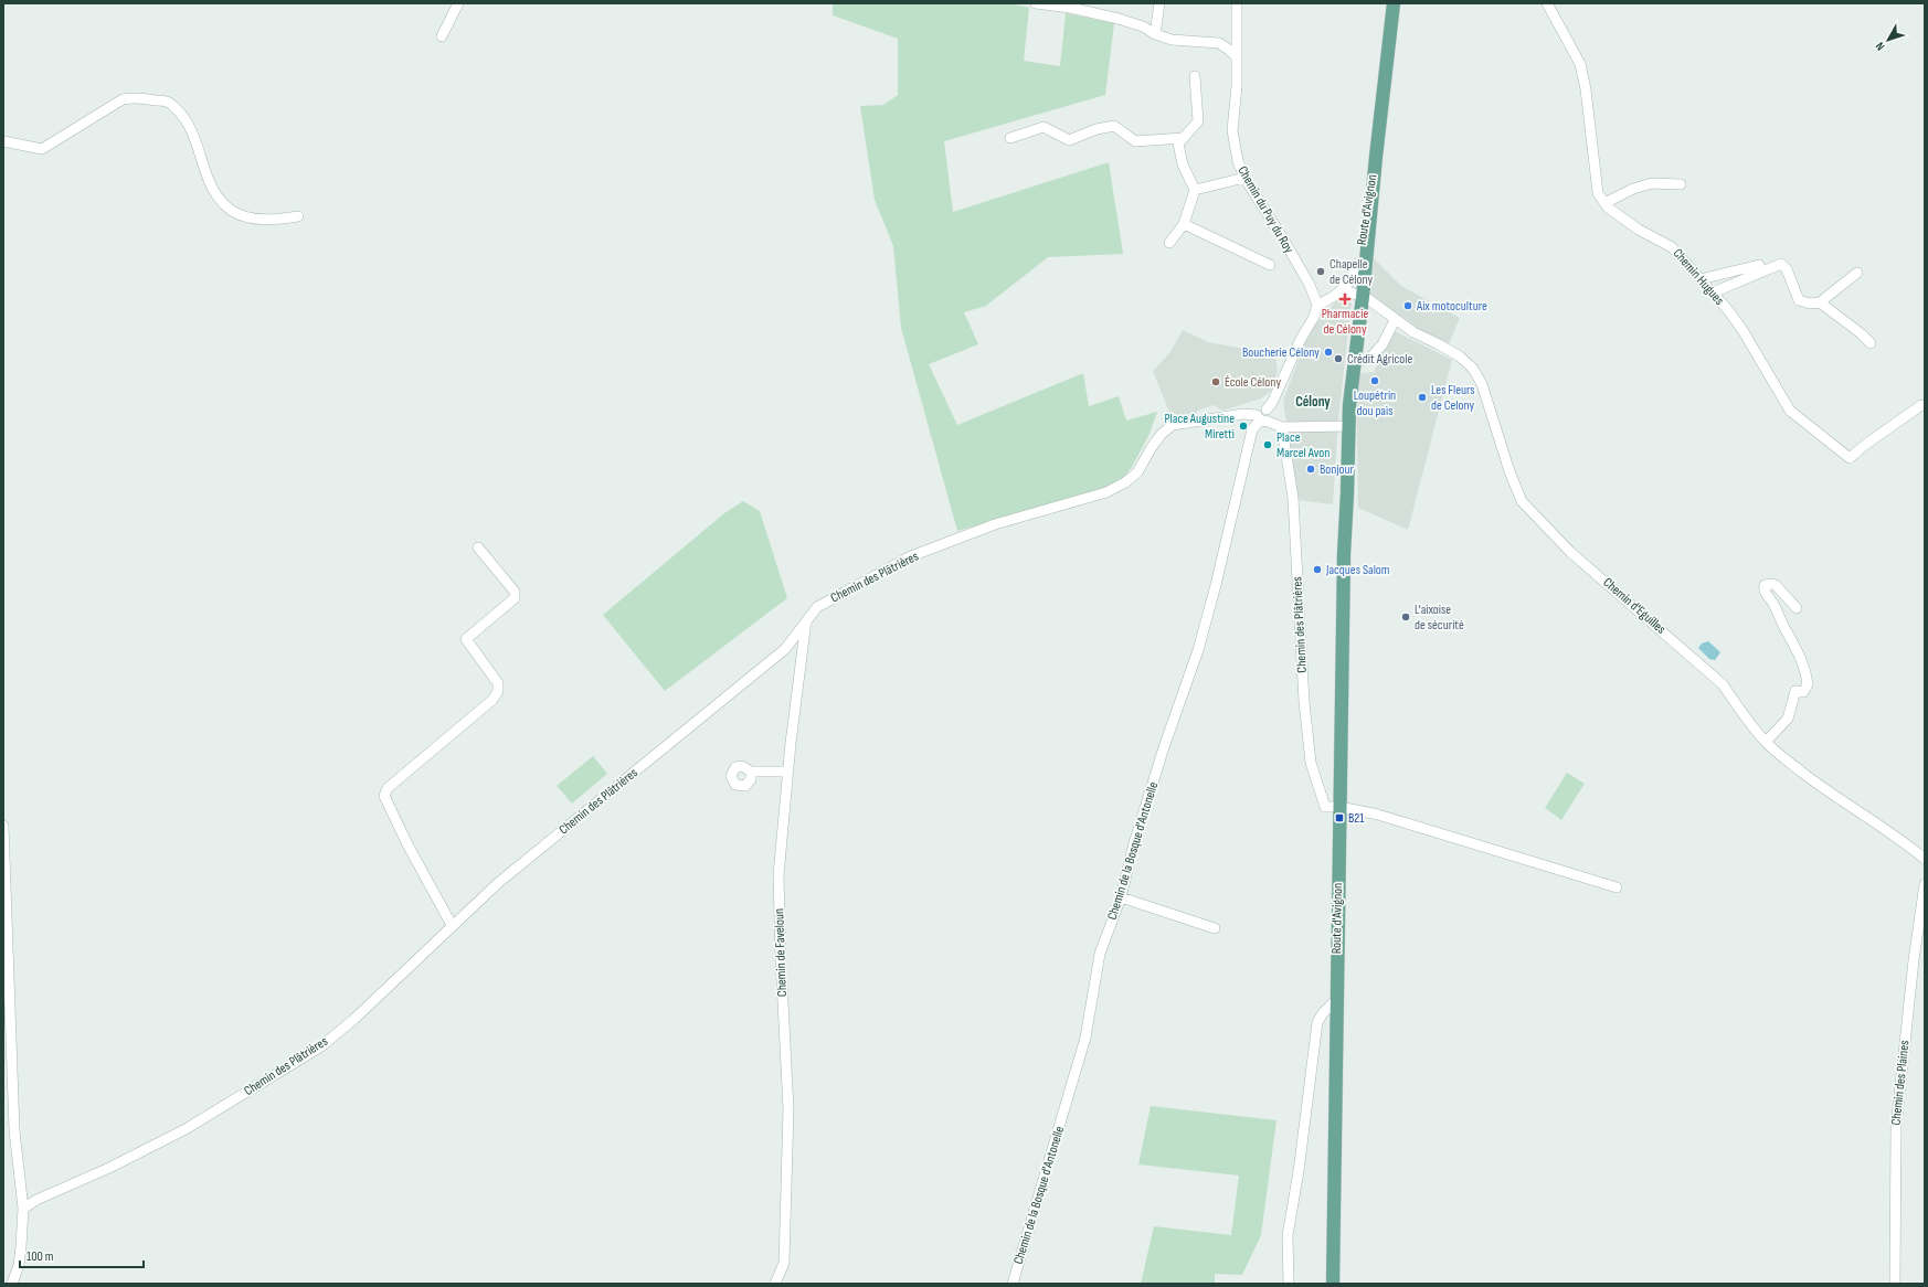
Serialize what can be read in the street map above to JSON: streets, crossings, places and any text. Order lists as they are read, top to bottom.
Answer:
{
  "streets": {
    "main road": ["Route d'Avignon"],
    "street": [
      "Chemin du Puy du Roy",
      "Chemin Hugues",
      "Chemin des Plâtrières",
      "Chemin d'Eguilles",
      "Chemin de la Bosque d'Antonelle",
      "Chemin de Faveloun",
      "Chemin des Plaines"
    ]
  },
  "crossings": [
    ["Route d'Avignon", "Chemin des Plâtrières"],
    ["Route d'Avignon", "Chemin d'Eguilles"],
    ["Chemin des Plâtrières", "Chemin de la Bosque d'Antonelle"],
    ["Chemin des Plâtrières", "Chemin de Faveloun"]
  ],
  "districts": ["Célony"],
  "places": {
    "other": [
      "Chapelle de Célony",
      "Aix motoculture",
      "Boucherie Célony",
      "Crédit Agricole",
      "Loupétrin dou paìs",
      "École Célony",
      "Les Fleurs de Celony",
      "Place Augustine Miretti",
      "Place Marcel Avon",
      "Bonjour",
      "Jacques Salom",
      "L'aixoise de sécurité"
    ],
    "health": ["Pharmacie de Célony"],
    "transit": ["B21"]
  },
  "scale_bar": "100 m",
  "north": "bottom left"
}
